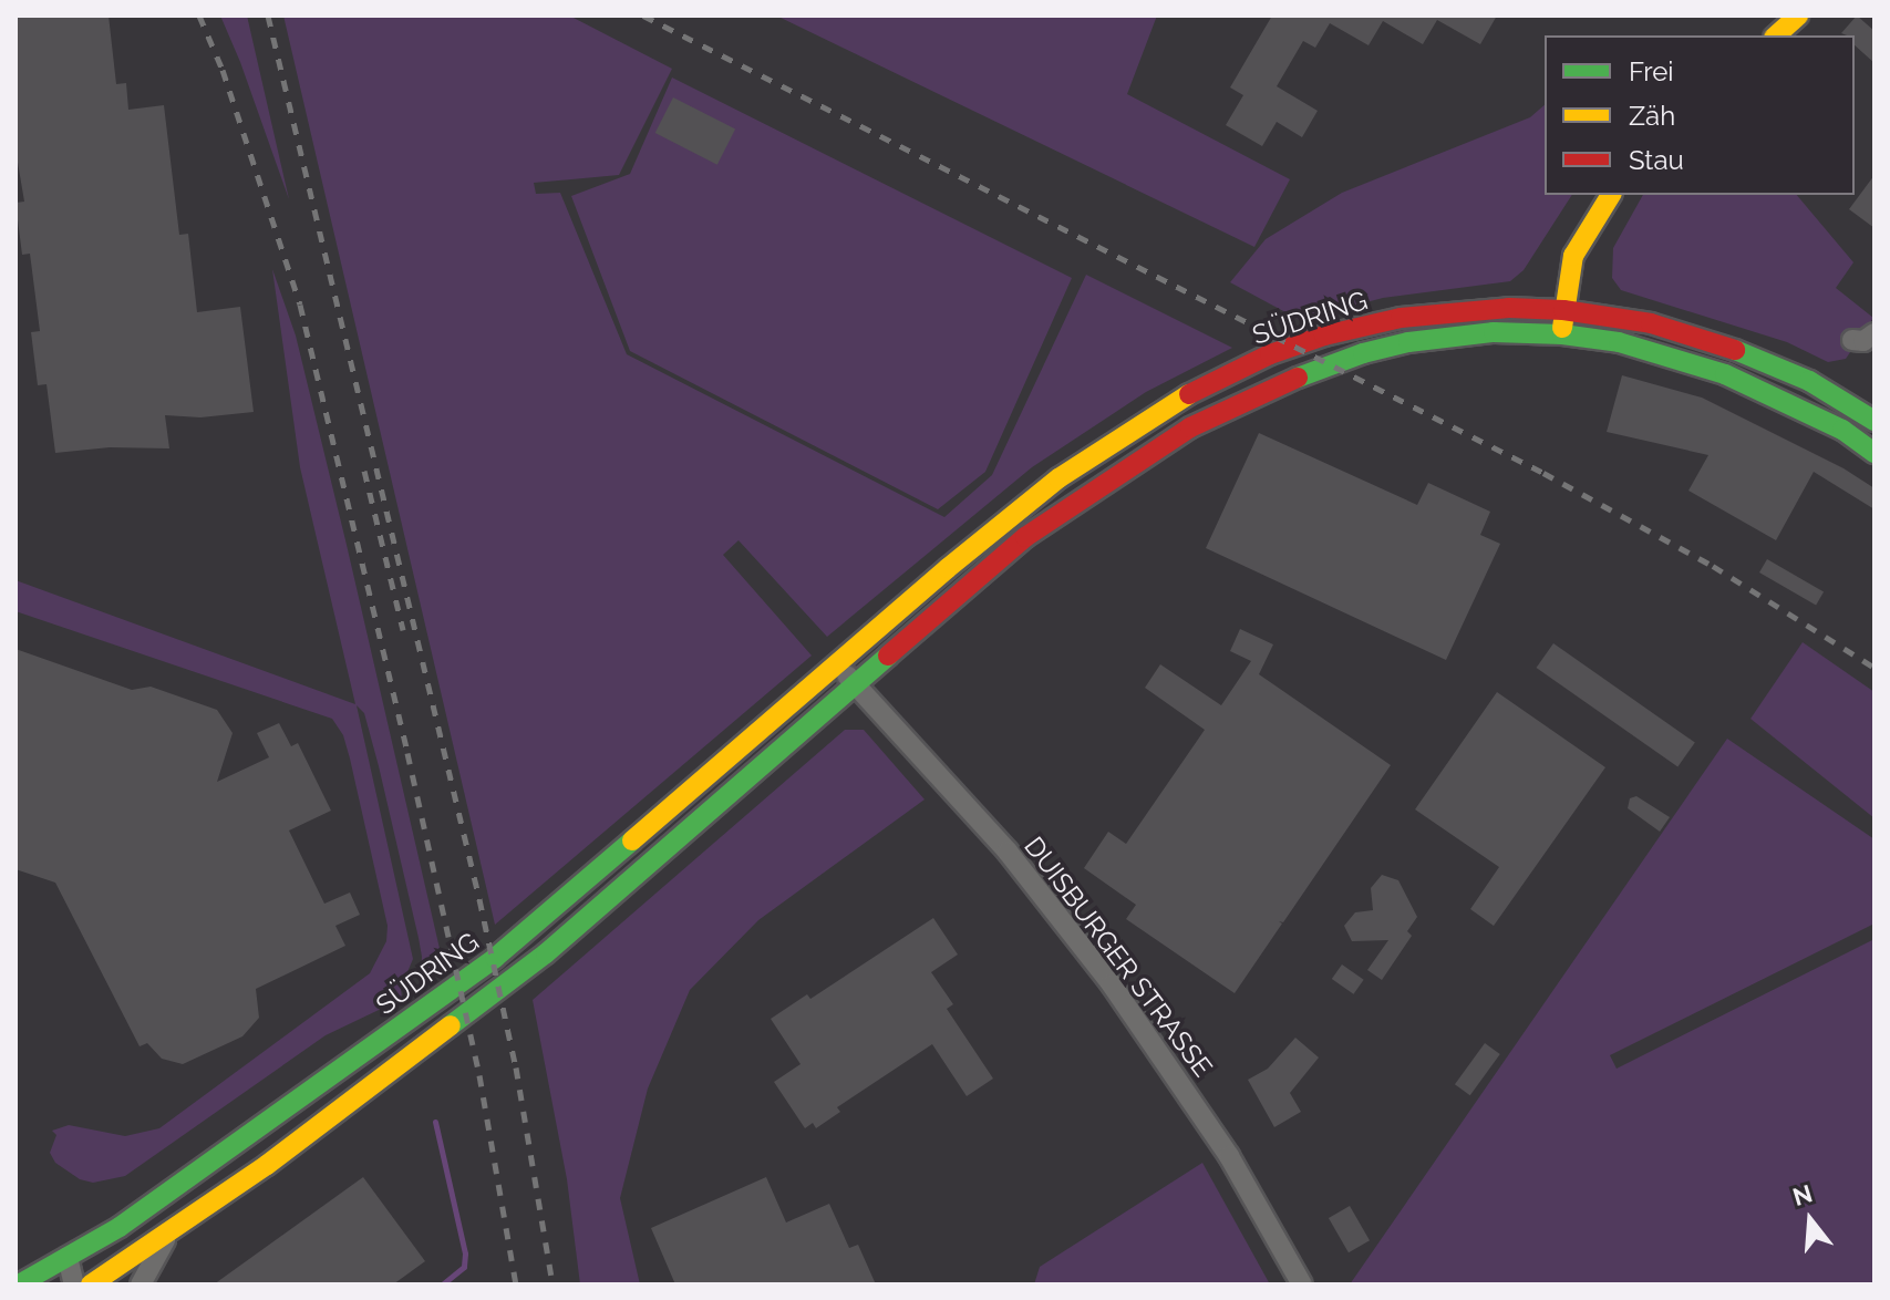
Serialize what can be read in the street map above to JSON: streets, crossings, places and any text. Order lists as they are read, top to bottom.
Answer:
{
  "streets": {
    "main road": ["SÜDRING"],
    "street": ["DUISBURGER STRASSE"]
  },
  "crossings": [
    ["SÜDRING", "DUISBURGER STRASSE"]
  ],
  "legend": ["Frei", "Zäh", "Stau"],
  "north": "top"
}
